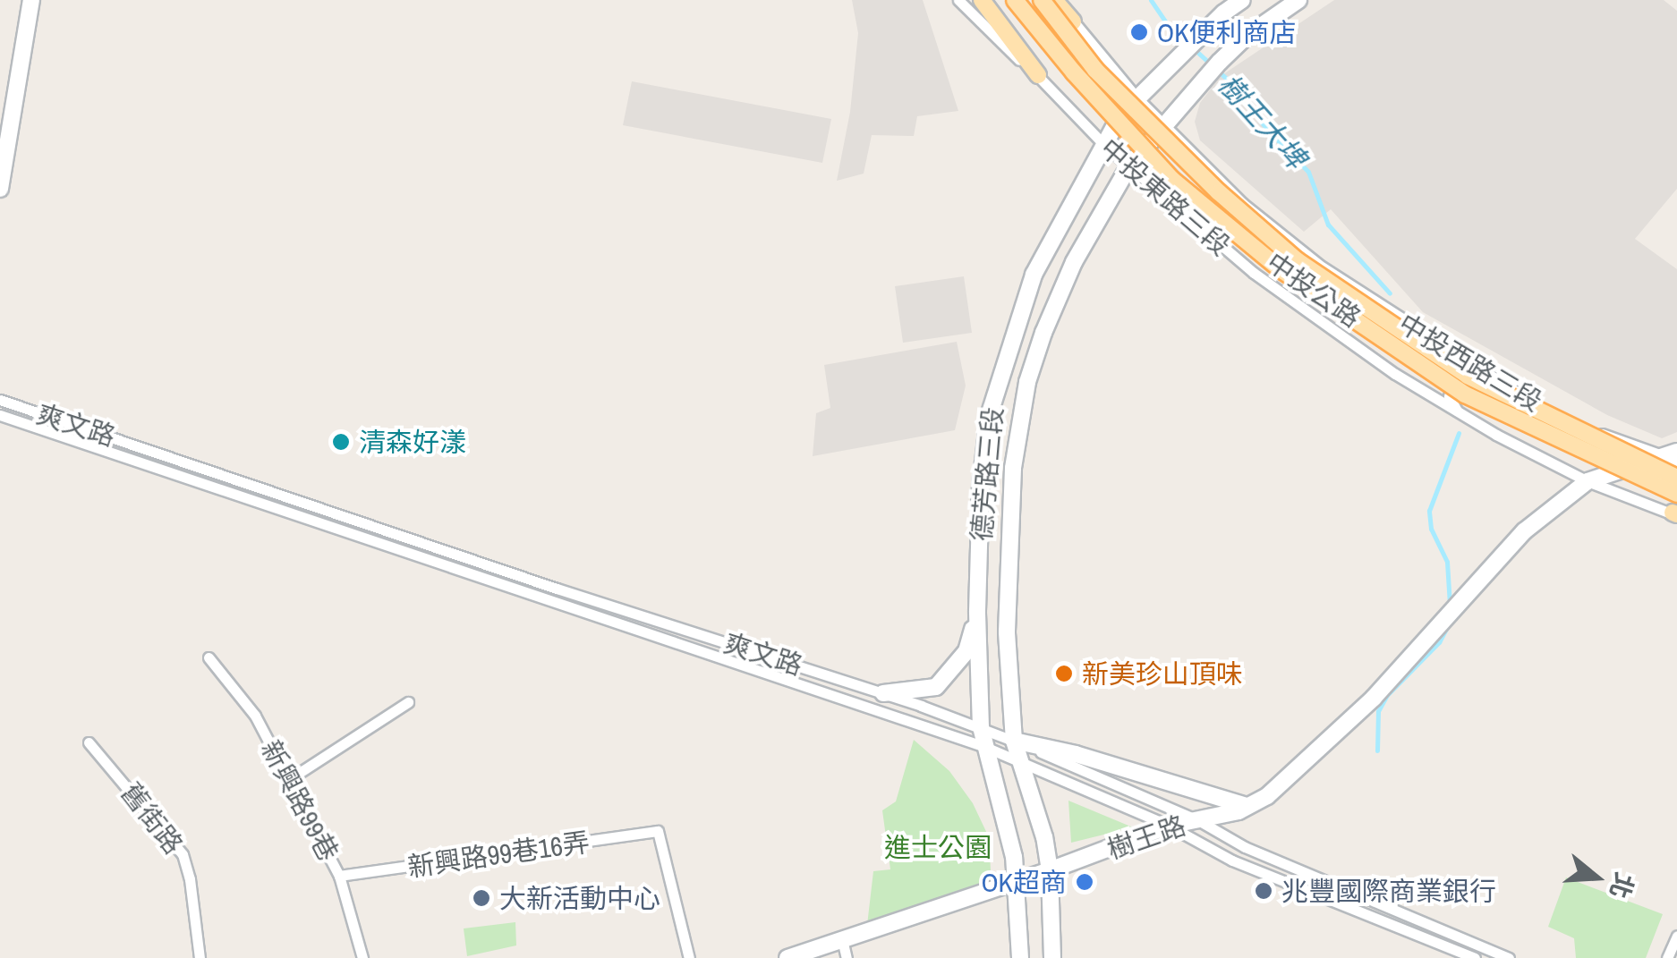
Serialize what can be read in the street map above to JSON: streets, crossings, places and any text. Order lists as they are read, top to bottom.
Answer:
{
  "streets": {
    "main road": ["中投公路"],
    "street": [
      "中投東路三段",
      "中投西路三段",
      "爽文路",
      "德芳路三段",
      "新興路99巷",
      "舊街路",
      "樹王路",
      "新興路99巷16弄"
    ]
  },
  "crossings": [
    ["中投東路三段", "德芳路三段"],
    ["中投東路三段", "樹王路"],
    ["中投西路三段", "德芳路三段"],
    ["爽文路", "德芳路三段"],
    ["爽文路", "樹王路"],
    ["德芳路三段", "樹王路"],
    ["新興路99巷", "新興路99巷16弄"]
  ],
  "water": ["樹王大埤"],
  "parks": ["進士公園"],
  "places": [
    "OK便利商店",
    "清森好漾",
    "新美珍山頂味",
    "OK超商",
    "兆豐國際商業銀行",
    "大新活動中心"
  ],
  "north": "right"
}
